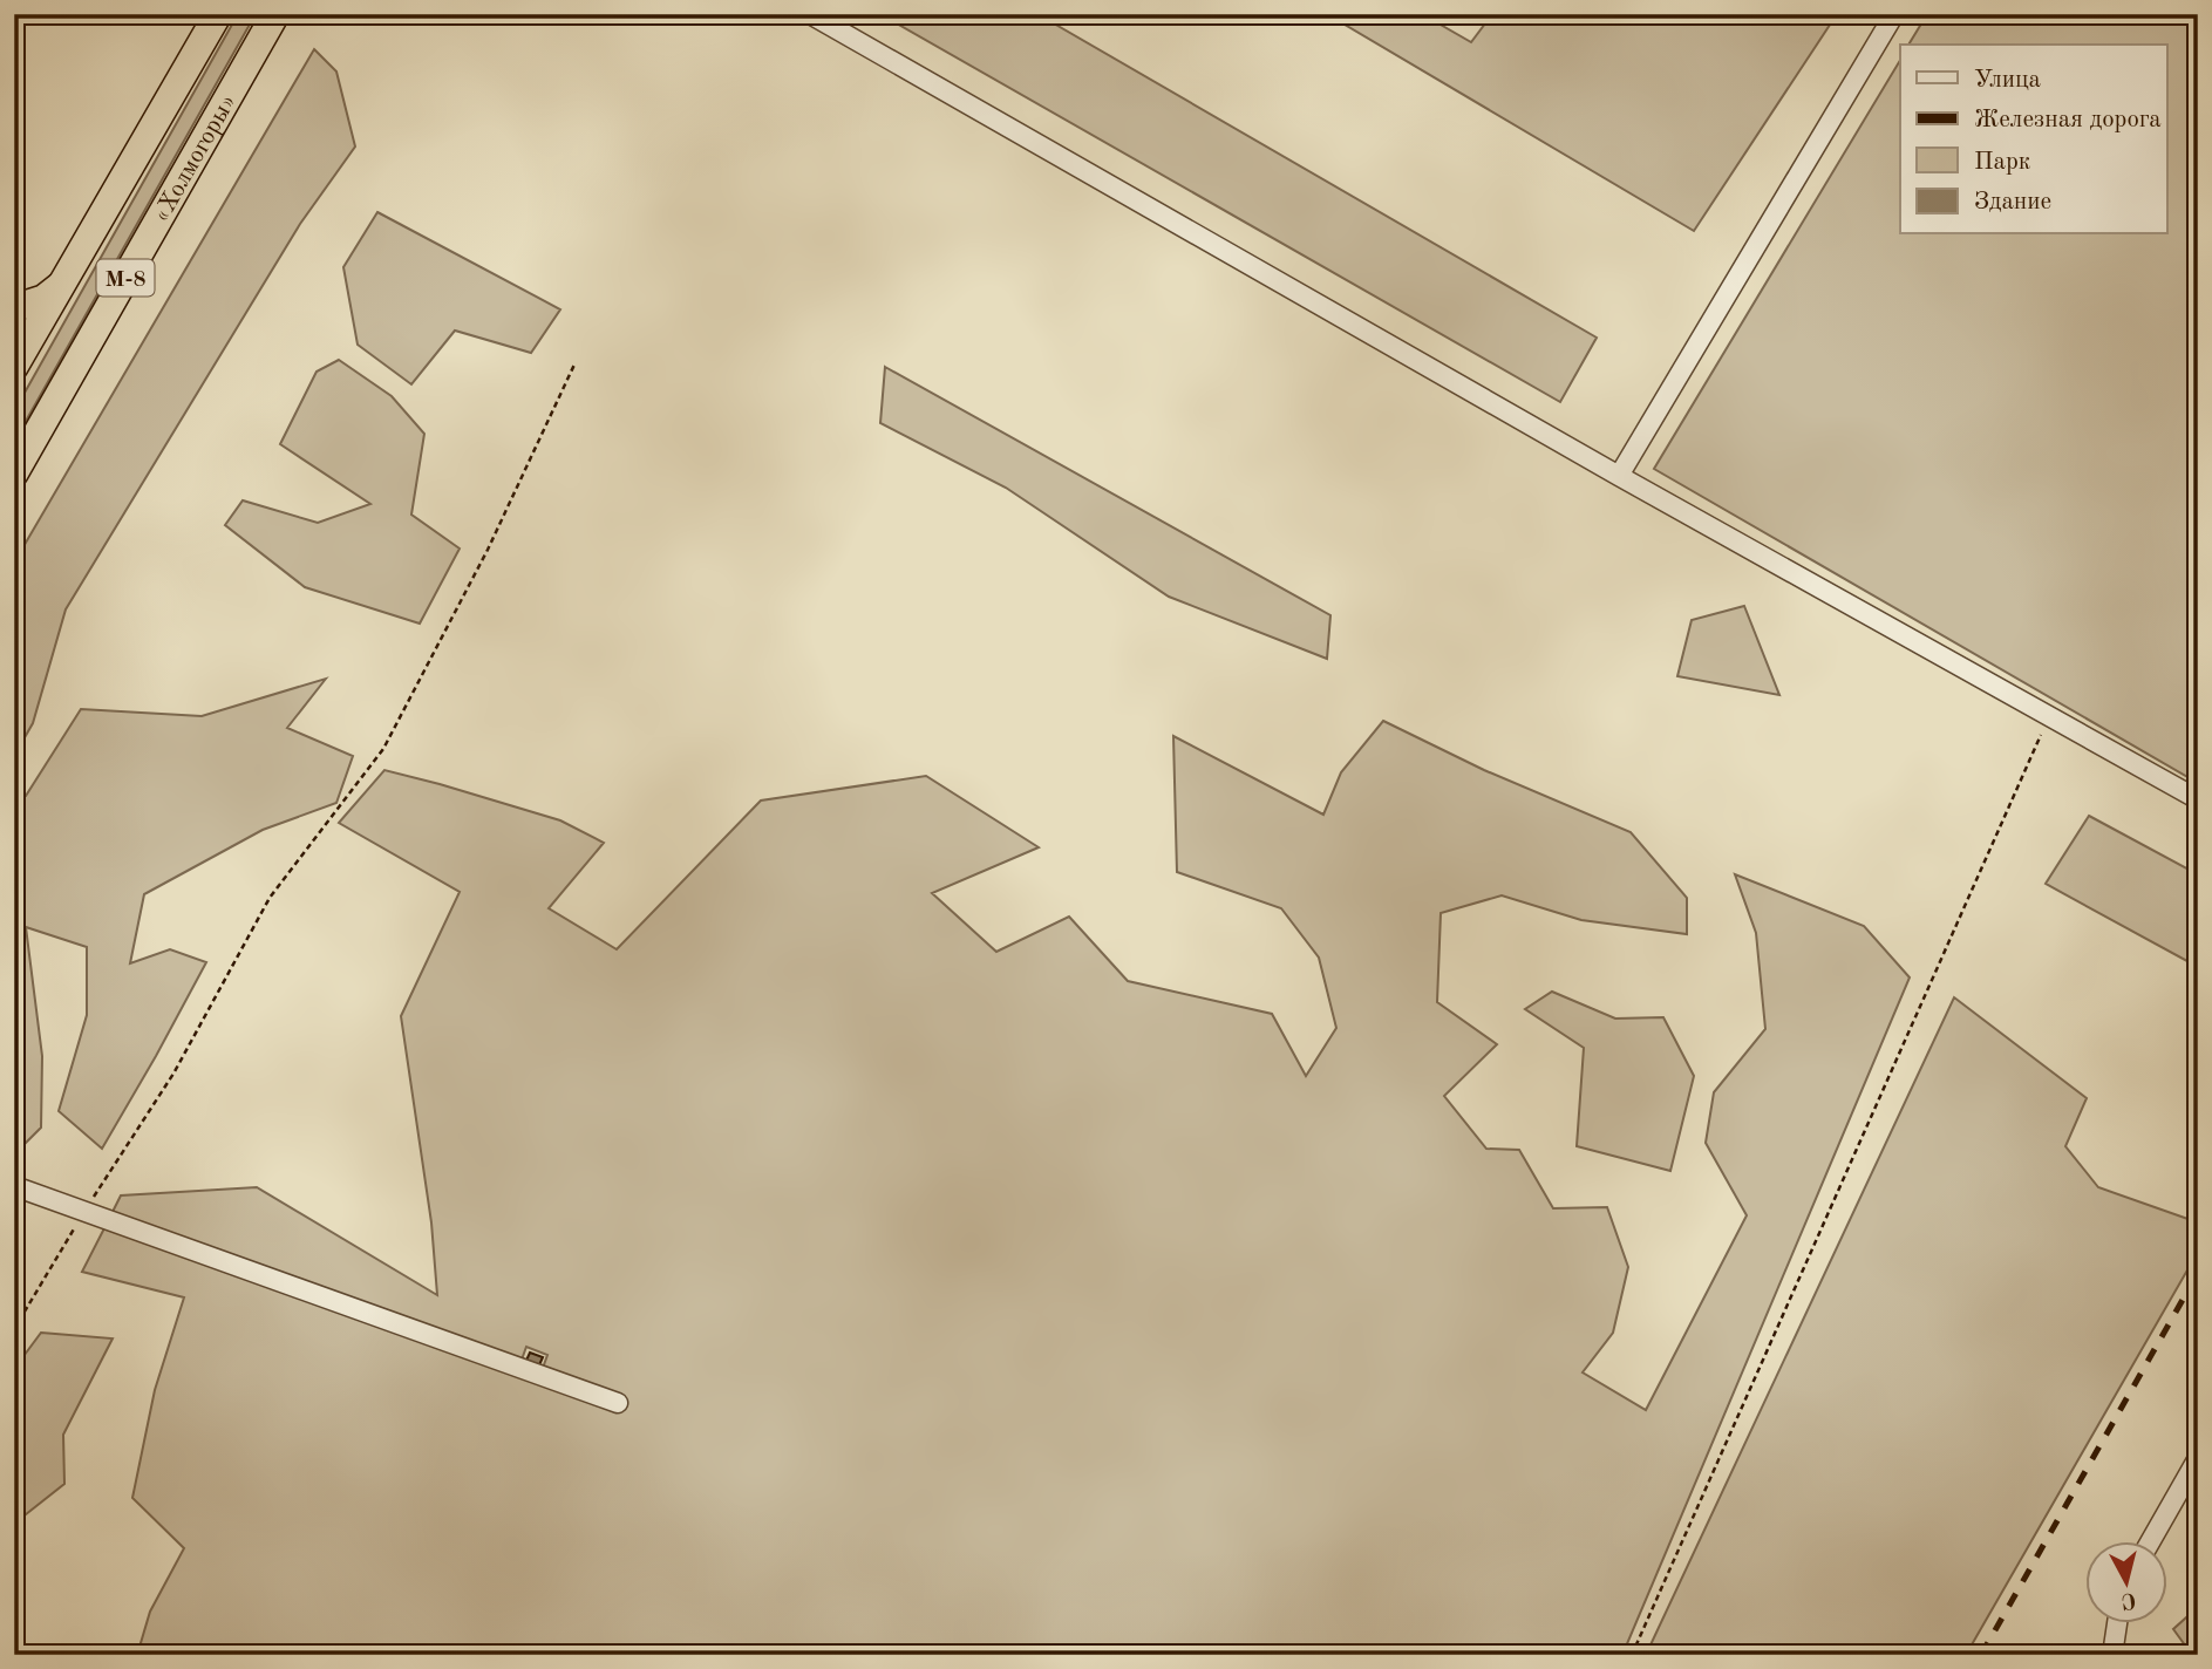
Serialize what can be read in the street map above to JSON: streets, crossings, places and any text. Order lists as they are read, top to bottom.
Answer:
{
  "streets": {
    "highway": ["«Холмогоры»", "М-8"]
  },
  "legend": [
    "Улица",
    "Железная дорога",
    "Парк",
    "Здание"
  ],
  "north": "bottom"
}
